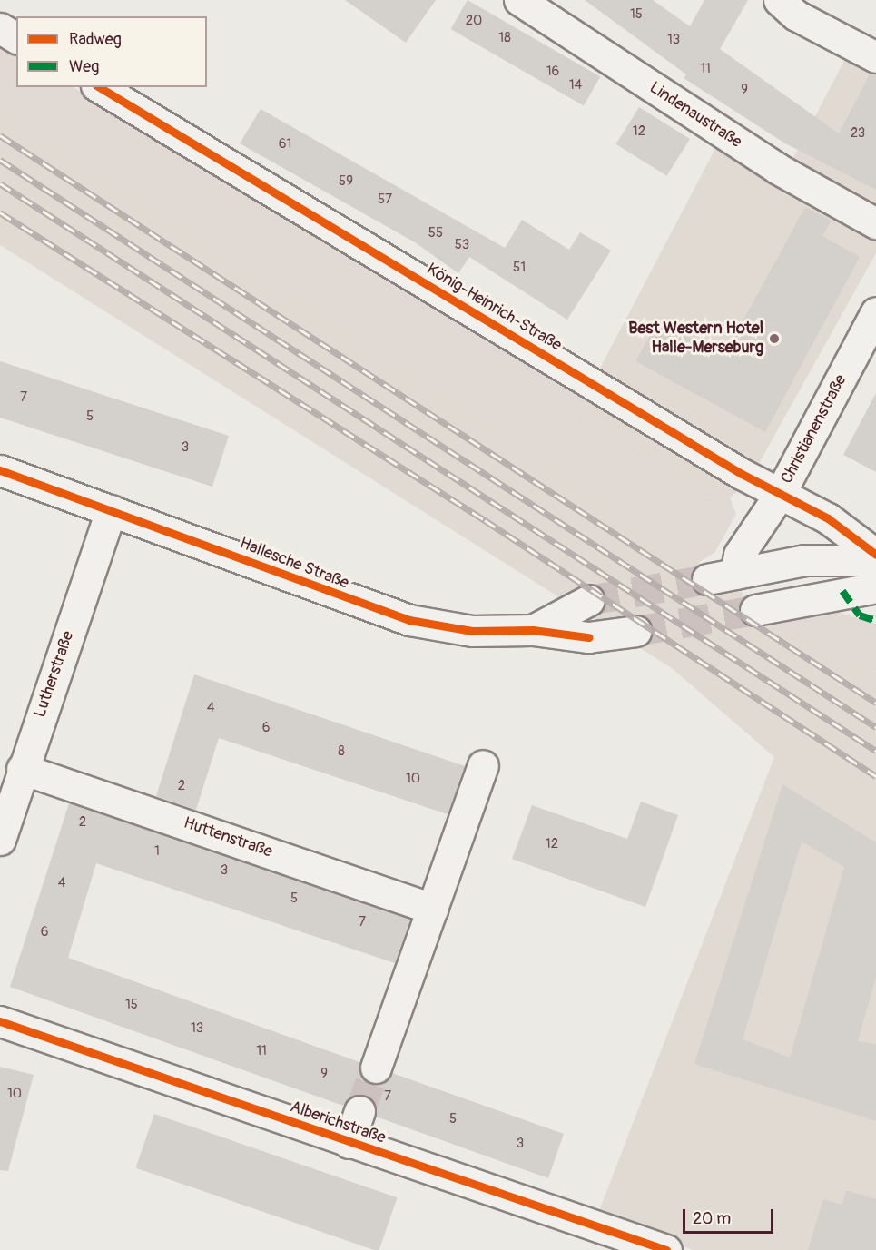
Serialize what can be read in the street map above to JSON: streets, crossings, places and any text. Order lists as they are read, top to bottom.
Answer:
{
  "streets": {
    "street": [
      "Lindenaustraße",
      "König-Heinrich-Straße",
      "Christianenstraße",
      "Hallesche Straße",
      "Lutherstraße",
      "Huttenstraße",
      "Alberichstraße"
    ]
  },
  "crossings": [
    ["König-Heinrich-Straße", "Christianenstraße"],
    ["Hallesche Straße", "Lutherstraße"],
    ["Lutherstraße", "Huttenstraße"]
  ],
  "places": ["Best Western Hotel Halle-Merseburg"],
  "house_numbers": [
    "15",
    "20",
    "18",
    "13",
    "11",
    "16",
    "14",
    "9",
    "12",
    "23",
    "61",
    "59",
    "57",
    "55",
    "53",
    "51",
    "7",
    "5",
    "3",
    "4",
    "6",
    "8",
    "10",
    "2",
    "2",
    "12",
    "1",
    "3",
    "4",
    "5",
    "7",
    "6",
    "15",
    "13",
    "11",
    "9",
    "10",
    "7",
    "5",
    "3"
  ],
  "legend": ["Radweg", "Weg"],
  "scale_bar": "20 m"
}
